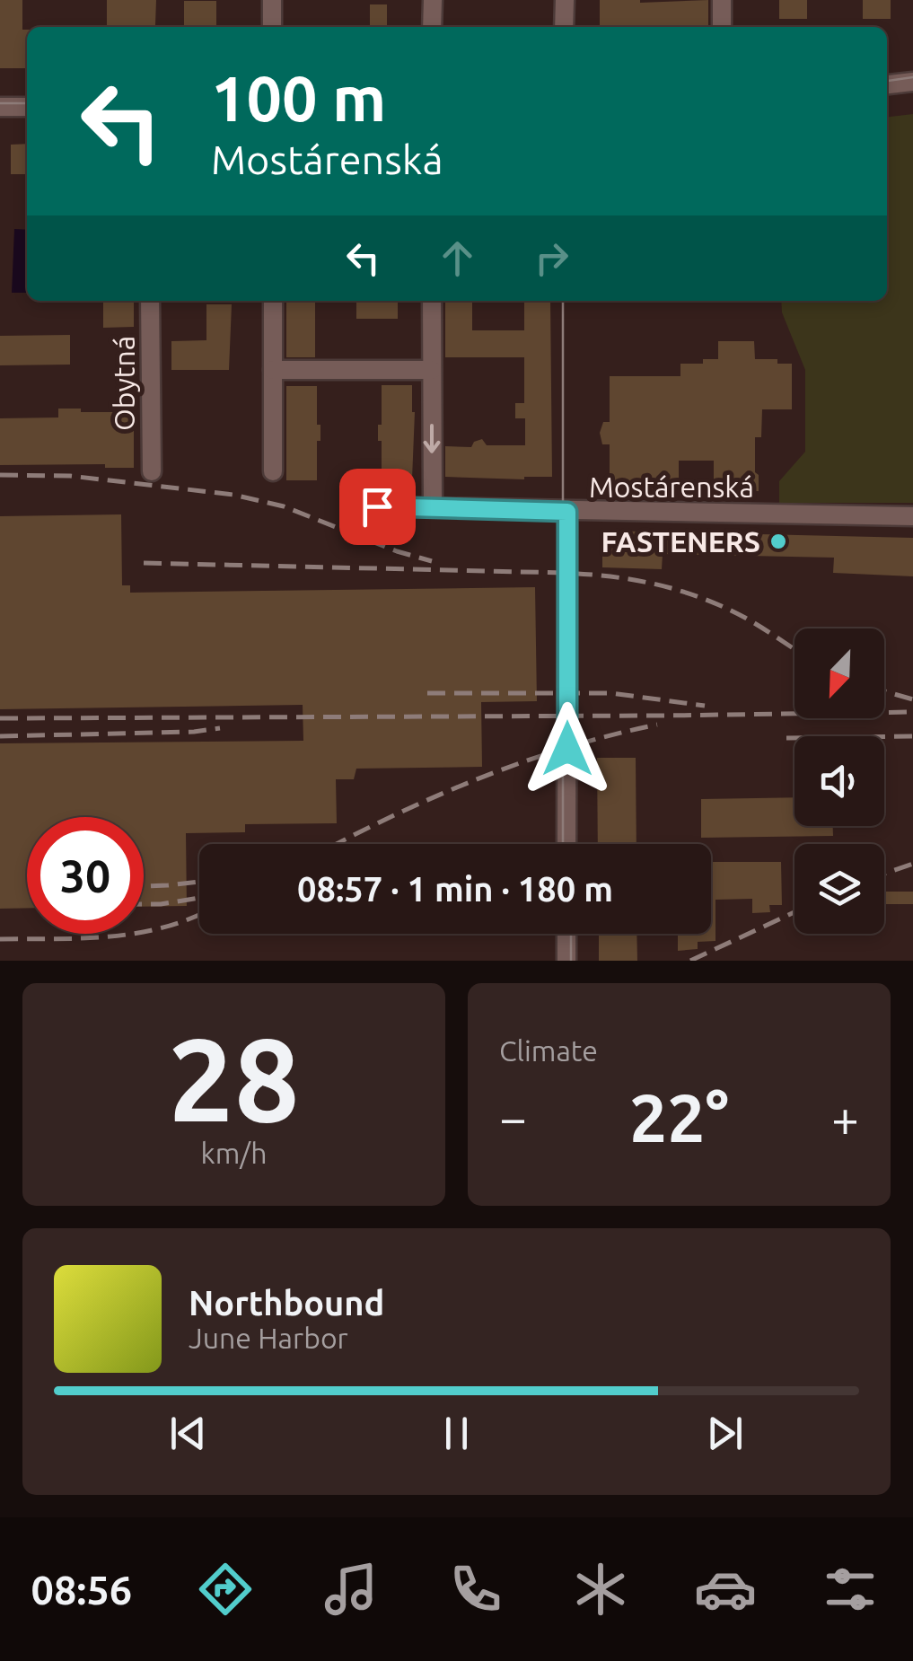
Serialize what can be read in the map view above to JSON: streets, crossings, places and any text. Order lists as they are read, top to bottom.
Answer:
{
  "streets": {
    "street": ["Obytná", "Mostárenská"]
  },
  "places": ["FASTENERS"],
  "north": "bottom left",
  "page": {
    "turn": ["100 m", "Mostárenská"],
    "limit": "30",
    "trip": "08:57 · 1 min · 180 m",
    "tile": [
      ["28", "km/h"],
      "Climate"
    ],
    "heat": ["−", "22°", "+"],
    "song": ["Northbound", "June Harbor"],
    "tabs": "08:56"
  }
}
